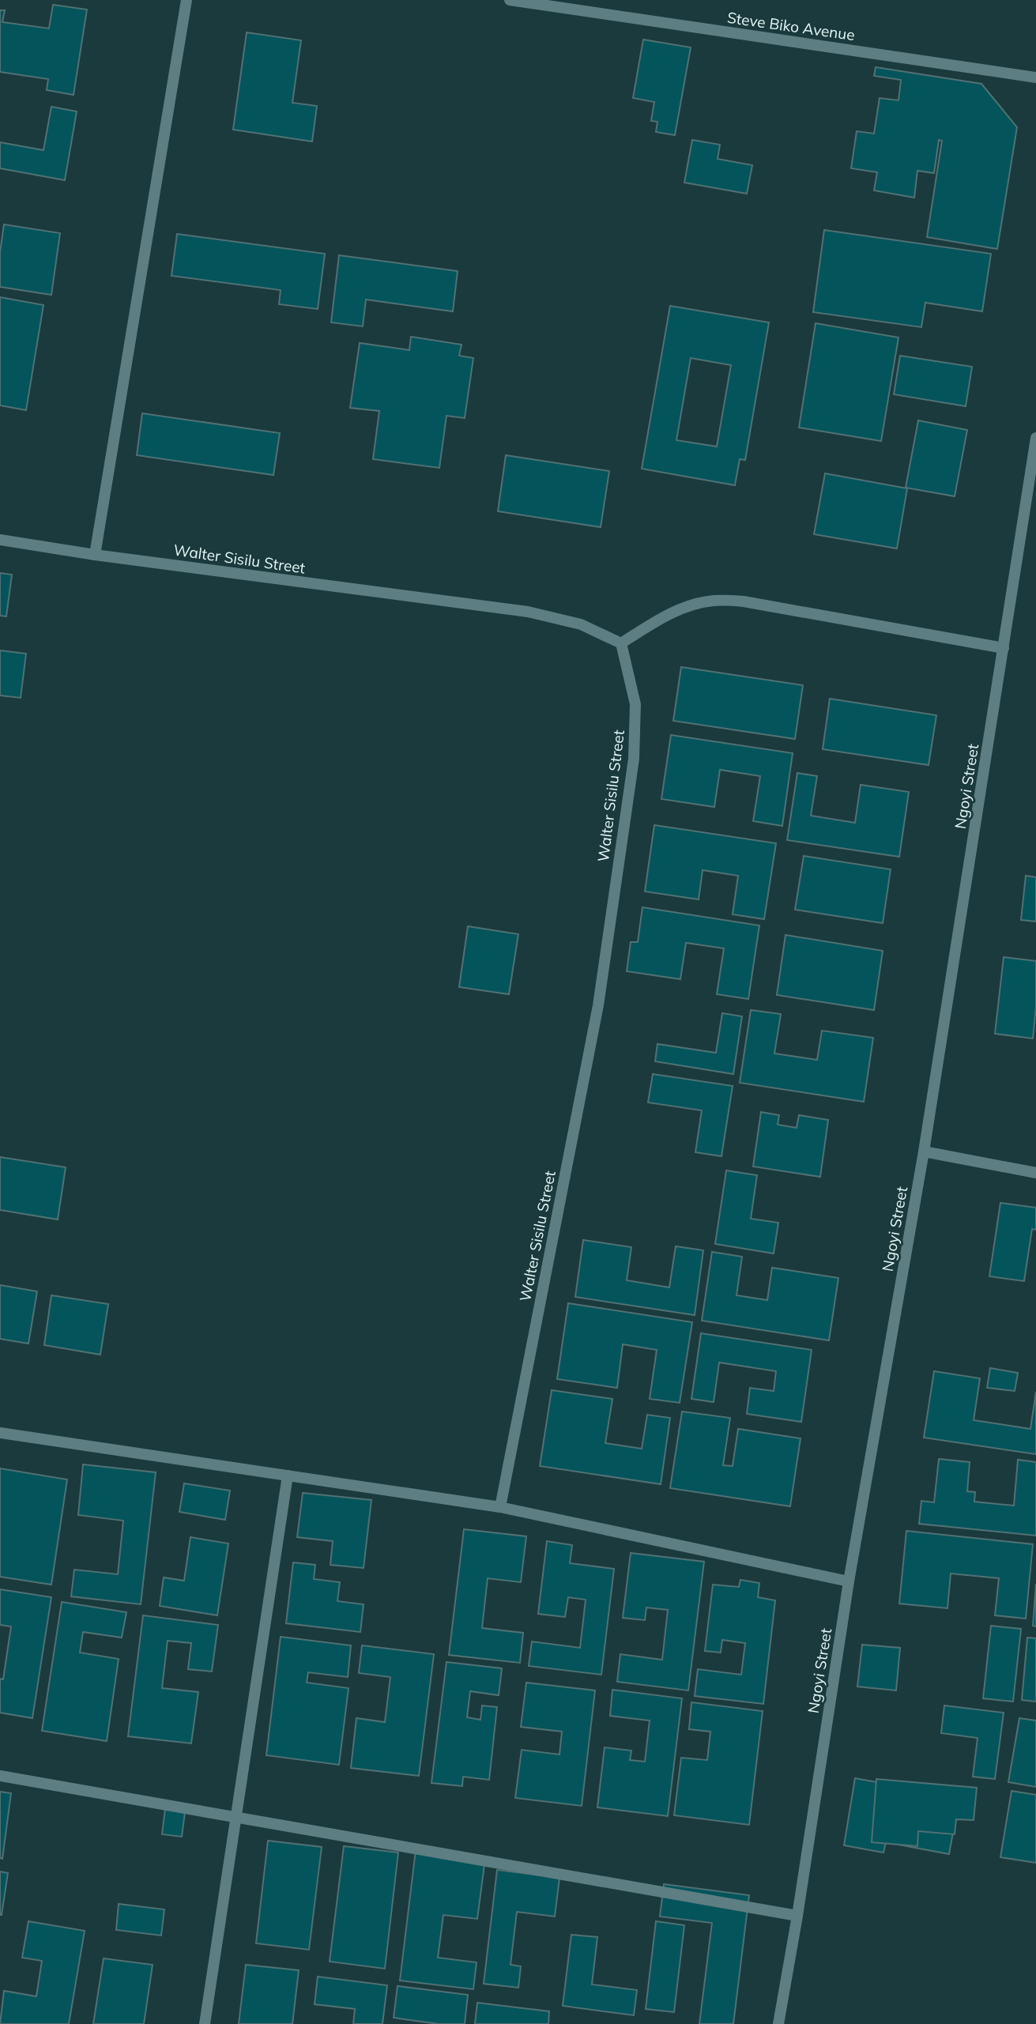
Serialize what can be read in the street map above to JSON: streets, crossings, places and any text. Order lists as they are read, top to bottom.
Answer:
{
  "streets": {
    "street": ["Steve Biko Avenue", "Walter Sisilu Street", "Ngoyi Street"]
  }
}
